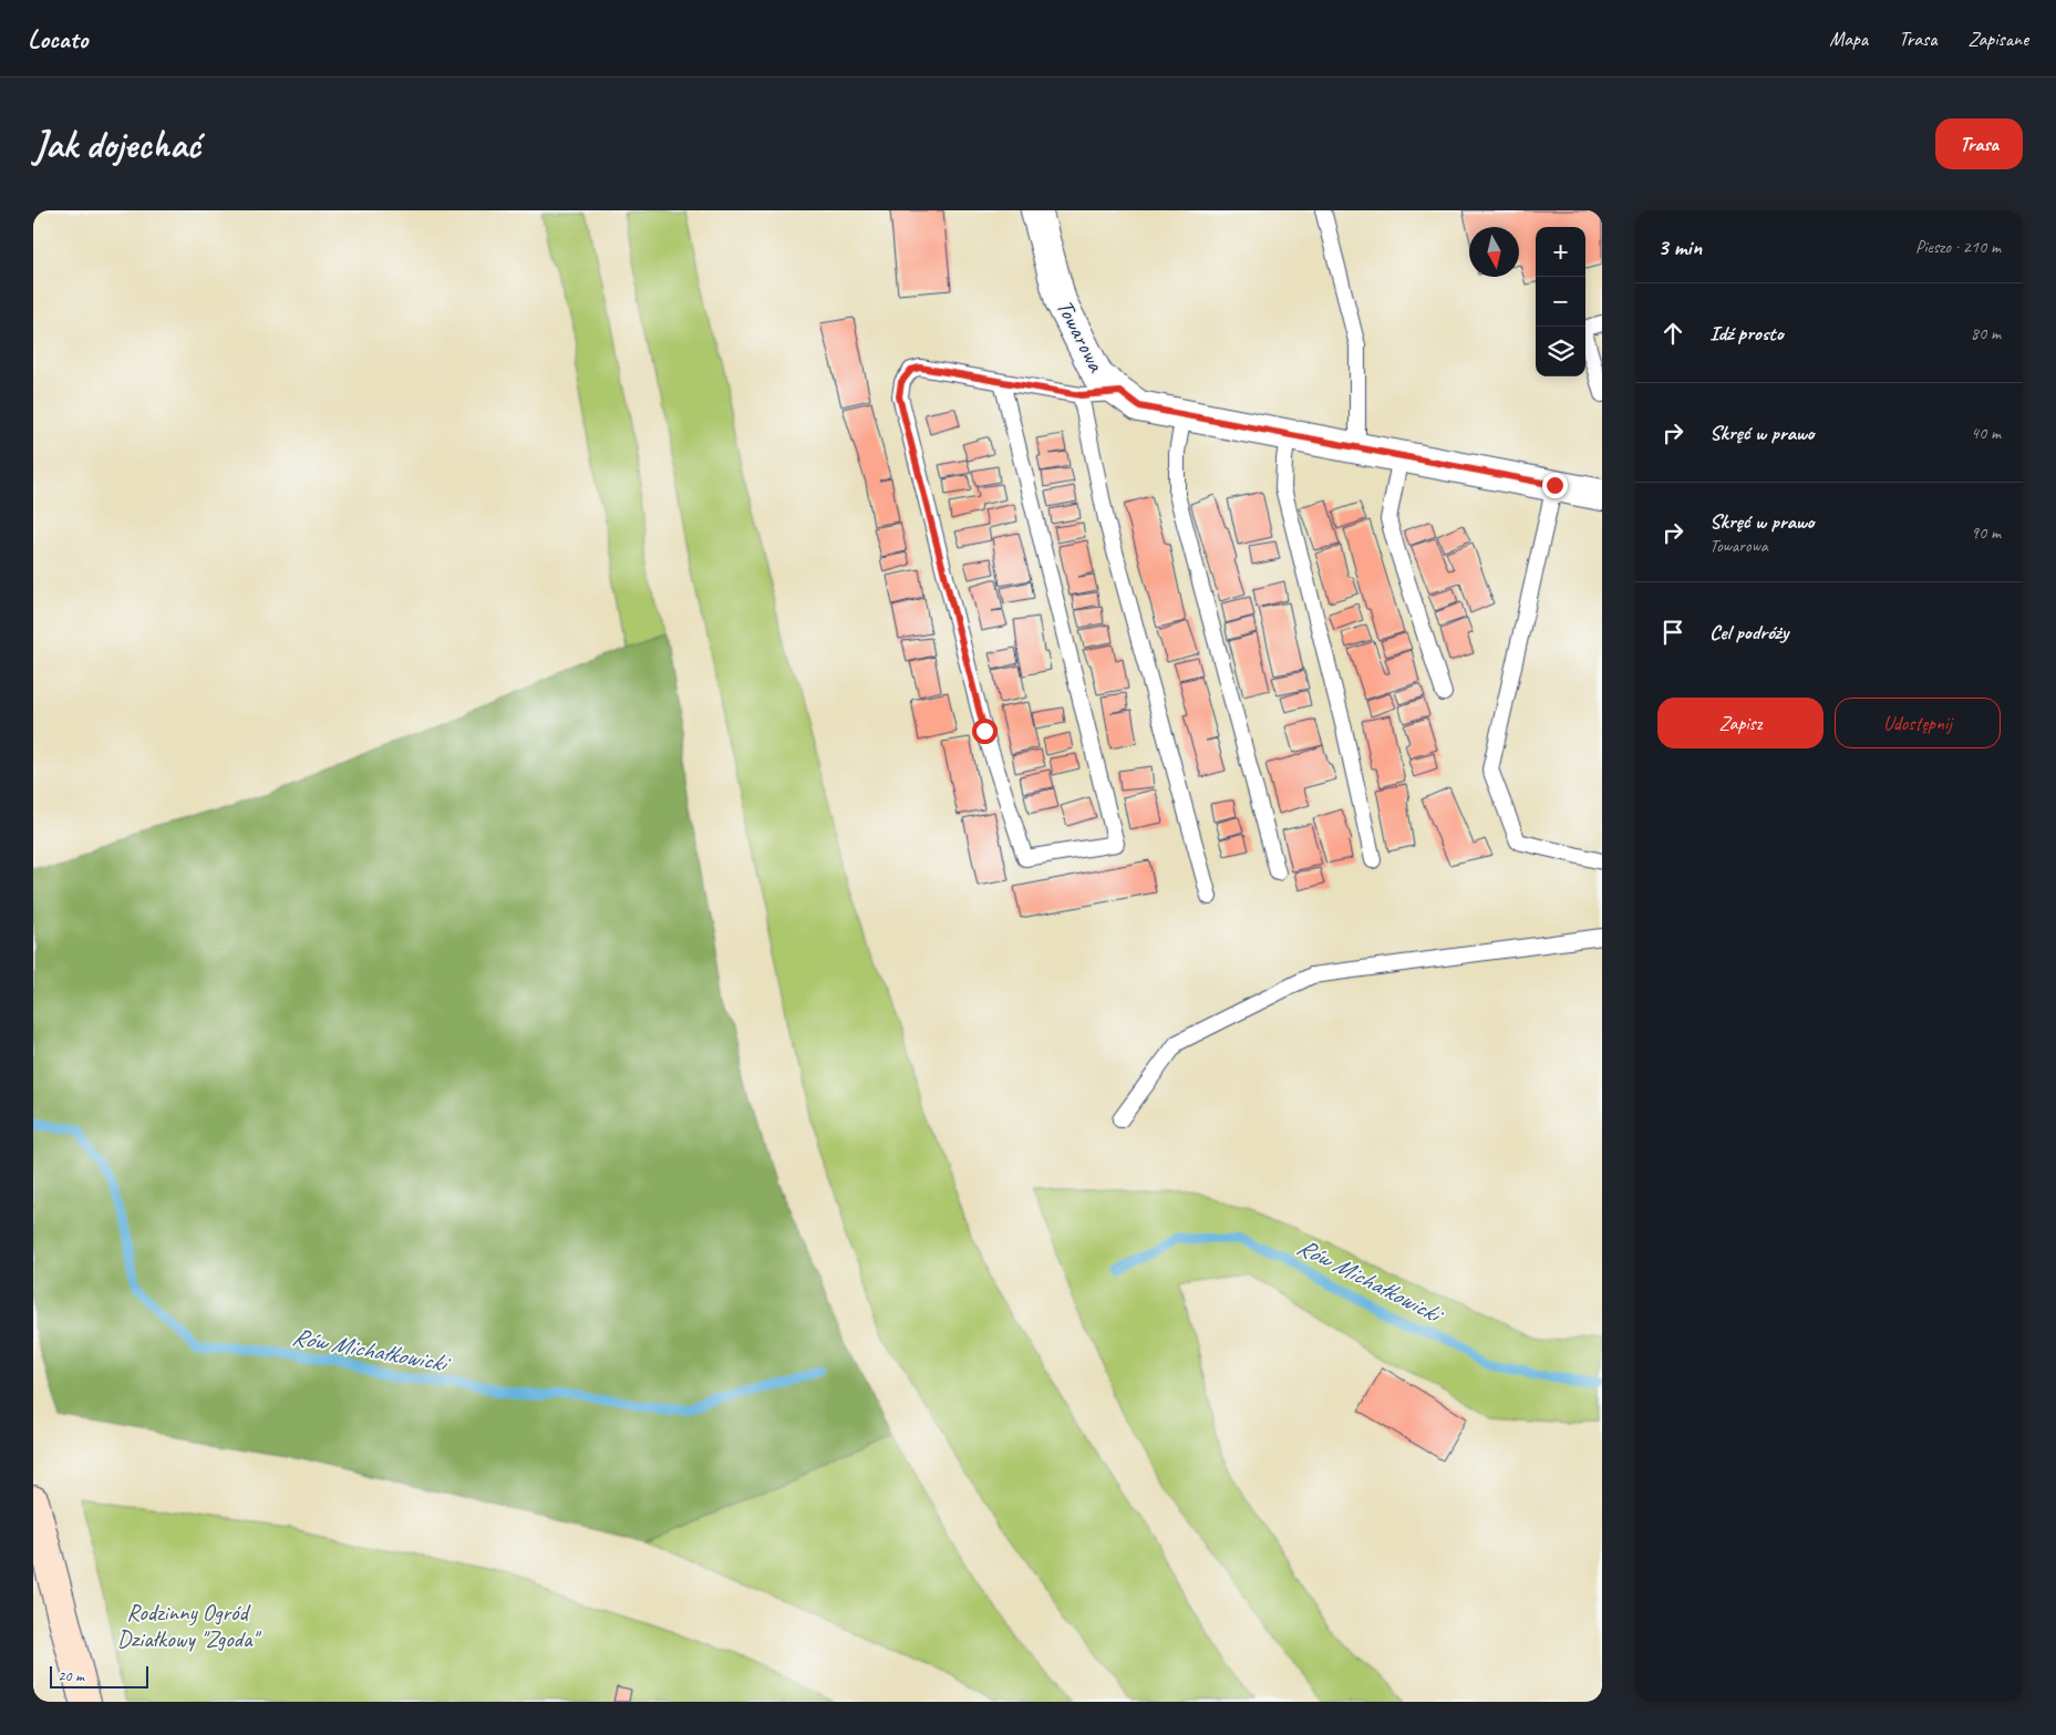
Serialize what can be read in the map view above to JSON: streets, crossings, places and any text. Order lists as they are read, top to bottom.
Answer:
{
  "streets": {
    "street": ["Towarowa"]
  },
  "water": ["Rów Michałkowicki"],
  "parks": ["Rodzinny Ogród Działkowy \"Zgoda\""],
  "scale_bar": "20 m",
  "north": "bottom",
  "page": {
    "header": "Locato",
    "nav": ["Mapa", "Trasa", "Zapisane"],
    "buttons": [
      "Trasa",
      ["Zapisz", "Udostępnij"]
    ],
    "title": "Jak dojechać",
    "heading": ["3 min", "Pieszo · 210 m"],
    "map_buttons": ["+", "−"],
    "list": [
      ["Idź prosto", "80 m"],
      ["Skręć w prawo", "40 m"],
      ["Skręć w prawo", "Towarowa", "90 m"],
      "Cel podróży"
    ],
    "scale": "20 m"
  }
}
